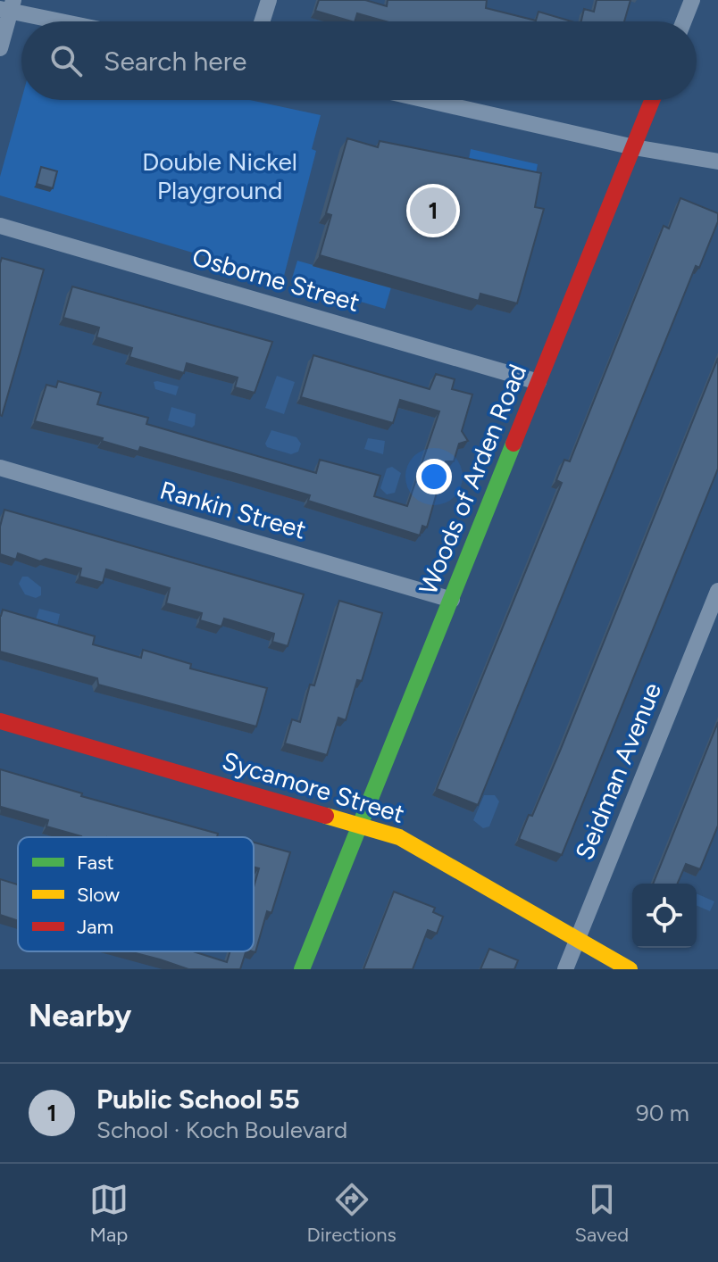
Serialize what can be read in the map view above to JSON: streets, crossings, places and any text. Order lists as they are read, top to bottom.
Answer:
{
  "streets": {
    "street": [
      "Osborne Street",
      "Woods of Arden Road",
      "Rankin Street",
      "Seidman Avenue",
      "Sycamore Street"
    ]
  },
  "crossings": [
    ["Osborne Street", "Woods of Arden Road"],
    ["Woods of Arden Road", "Rankin Street"],
    ["Woods of Arden Road", "Sycamore Street"],
    ["Seidman Avenue", "Sycamore Street"]
  ],
  "parks": ["Double Nickel Playground"],
  "legend": ["Fast", "Slow", "Jam"],
  "page": {
    "search": "Search here",
    "pins": "1",
    "heading": "Nearby",
    "list": [
      {
        "mark": "1",
        "name": "Public School 55",
        "note": "School · Koch Boulevard",
        "value": "90 m"
      }
    ],
    "nav": ["Map", "Directions", "Saved"]
  }
}
